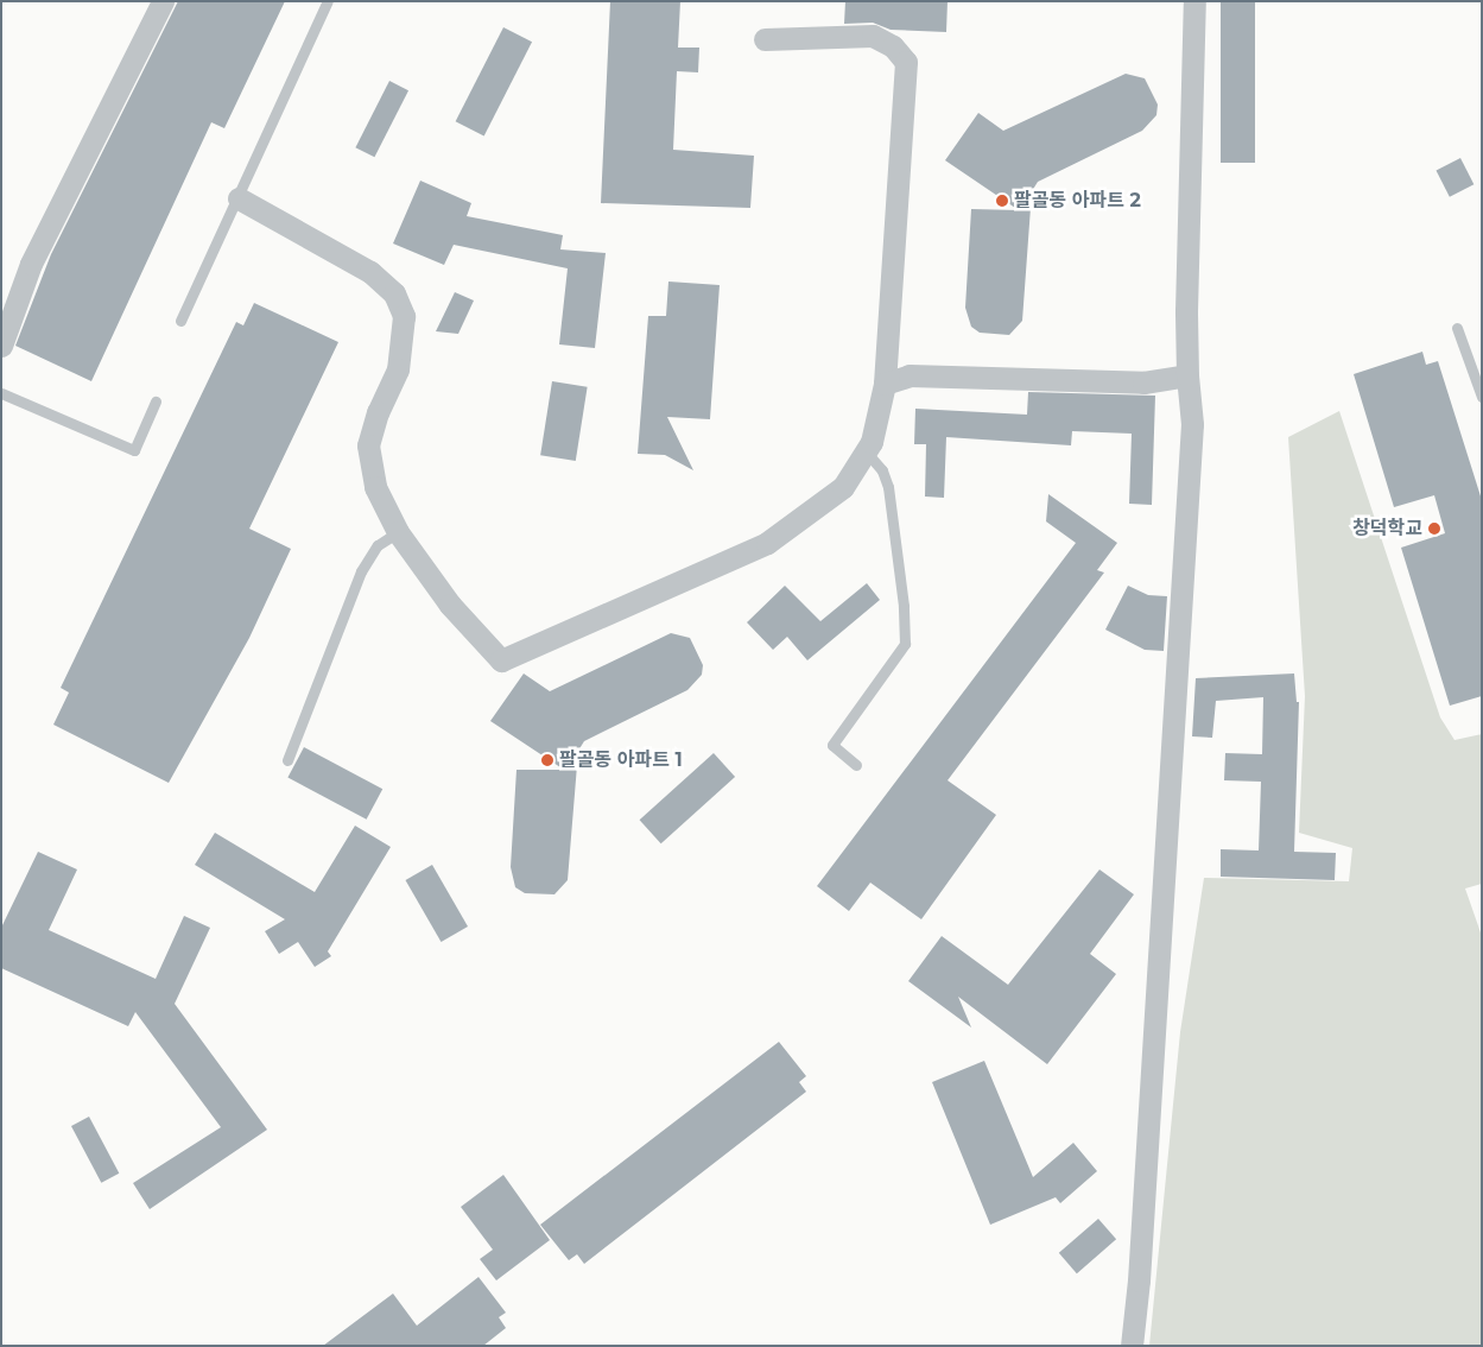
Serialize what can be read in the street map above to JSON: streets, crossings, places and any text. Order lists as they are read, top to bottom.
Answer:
{
  "places": ["팔골동 아파트 2", "창덕학교", "팔골동 아파트 1"]
}
